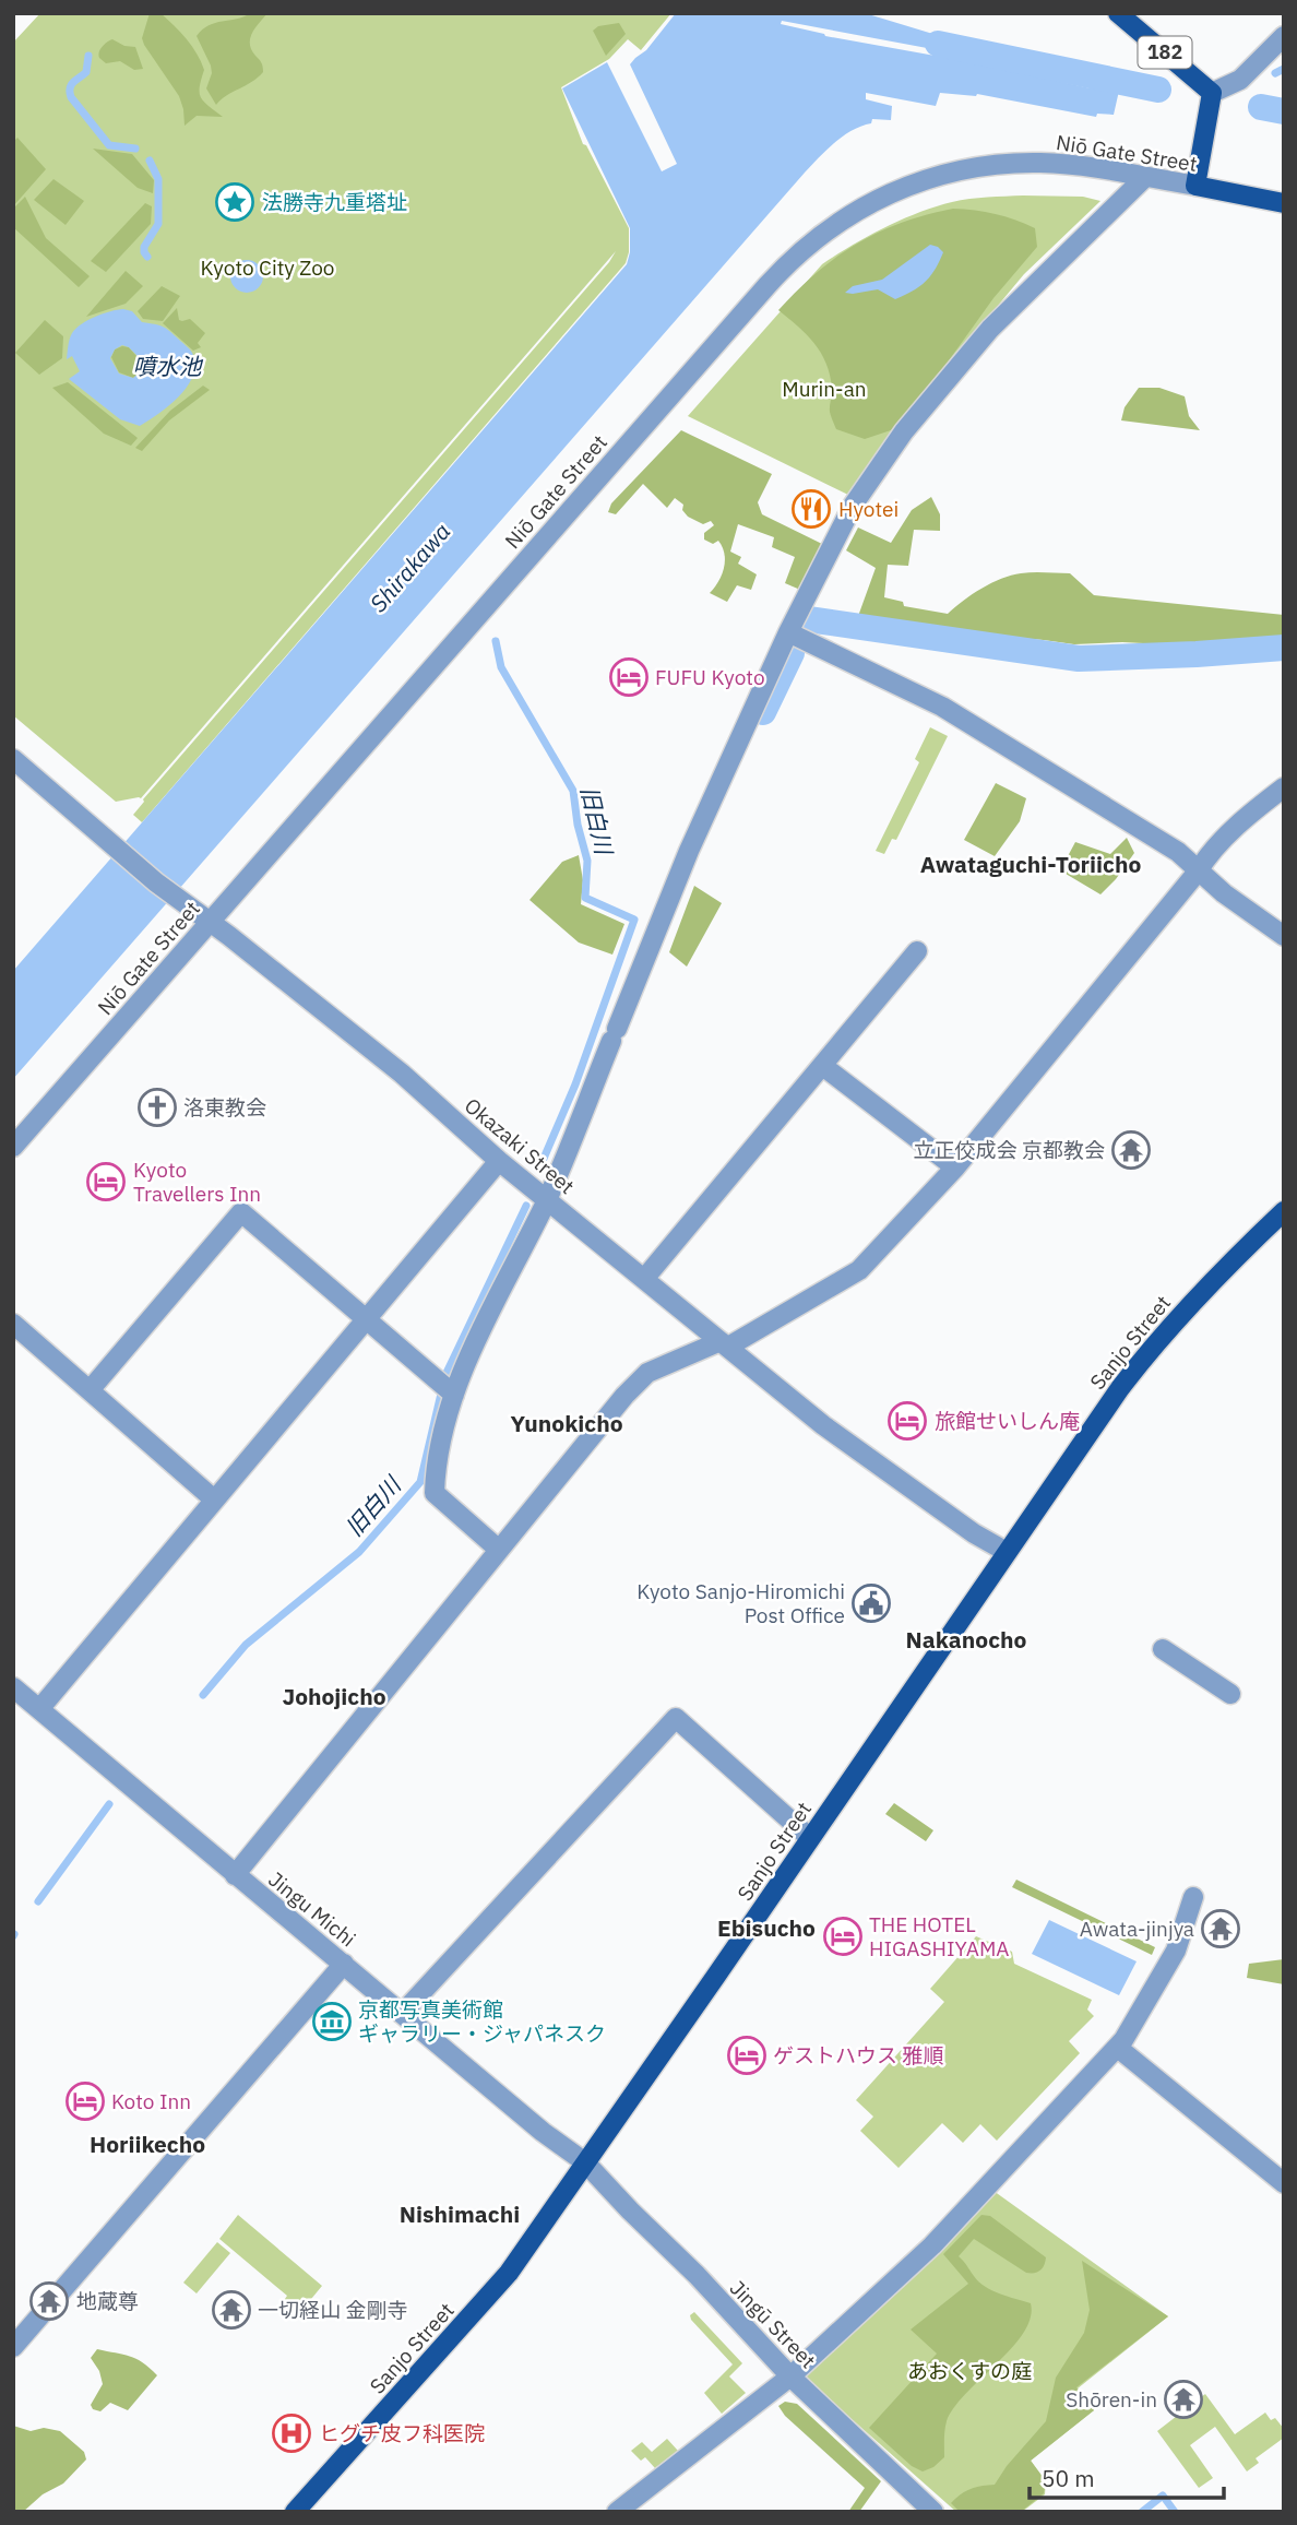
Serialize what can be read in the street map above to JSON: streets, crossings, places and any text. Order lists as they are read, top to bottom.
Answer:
{
  "streets": {
    "main road": ["182", "Niō Gate Street", "Sanjo Street"],
    "street": ["Okazaki Street", "Jingu Michi", "Jingū Street"]
  },
  "crossings": [
    ["Niō Gate Street", "Okazaki Street"],
    ["Okazaki Street", "Sanjo Street"],
    ["Sanjo Street", "Jingu Michi"],
    ["Sanjo Street", "Jingū Street"],
    ["Jingu Michi", "Jingū Street"]
  ],
  "districts": [
    "Awataguchi-Toriicho",
    "Yunokicho",
    "Nakanocho",
    "Johojicho",
    "Ebisucho",
    "Horiikecho",
    "Nishimachi"
  ],
  "water": ["噴水池", "Shirakawa", "旧白川"],
  "parks": ["Kyoto City Zoo", "Murin-an", "あおくすの庭"],
  "places": {
    "place": ["法勝寺九重塔址"],
    "restaurant": ["Hyotei"],
    "hotel": [
      "FUFU Kyoto",
      "Kyoto Travellers Inn",
      "旅館せいしん庵",
      "THE HOTEL HIGASHIYAMA",
      "ゲストハウス 雅順",
      "Koto Inn"
    ],
    "church": ["洛東教会"],
    "temple": [
      "立正佼成会 京都教会",
      "Awata-jinjya",
      "地蔵尊",
      "一切経山 金剛寺",
      "Shōren-in"
    ],
    "public building": ["Kyoto Sanjo-Hiromichi Post Office"],
    "museum": ["京都写真美術館 ギャラリー・ジャパネスク"],
    "hospital": ["ヒグチ皮フ科医院"]
  },
  "scale_bar": "50 m"
}
